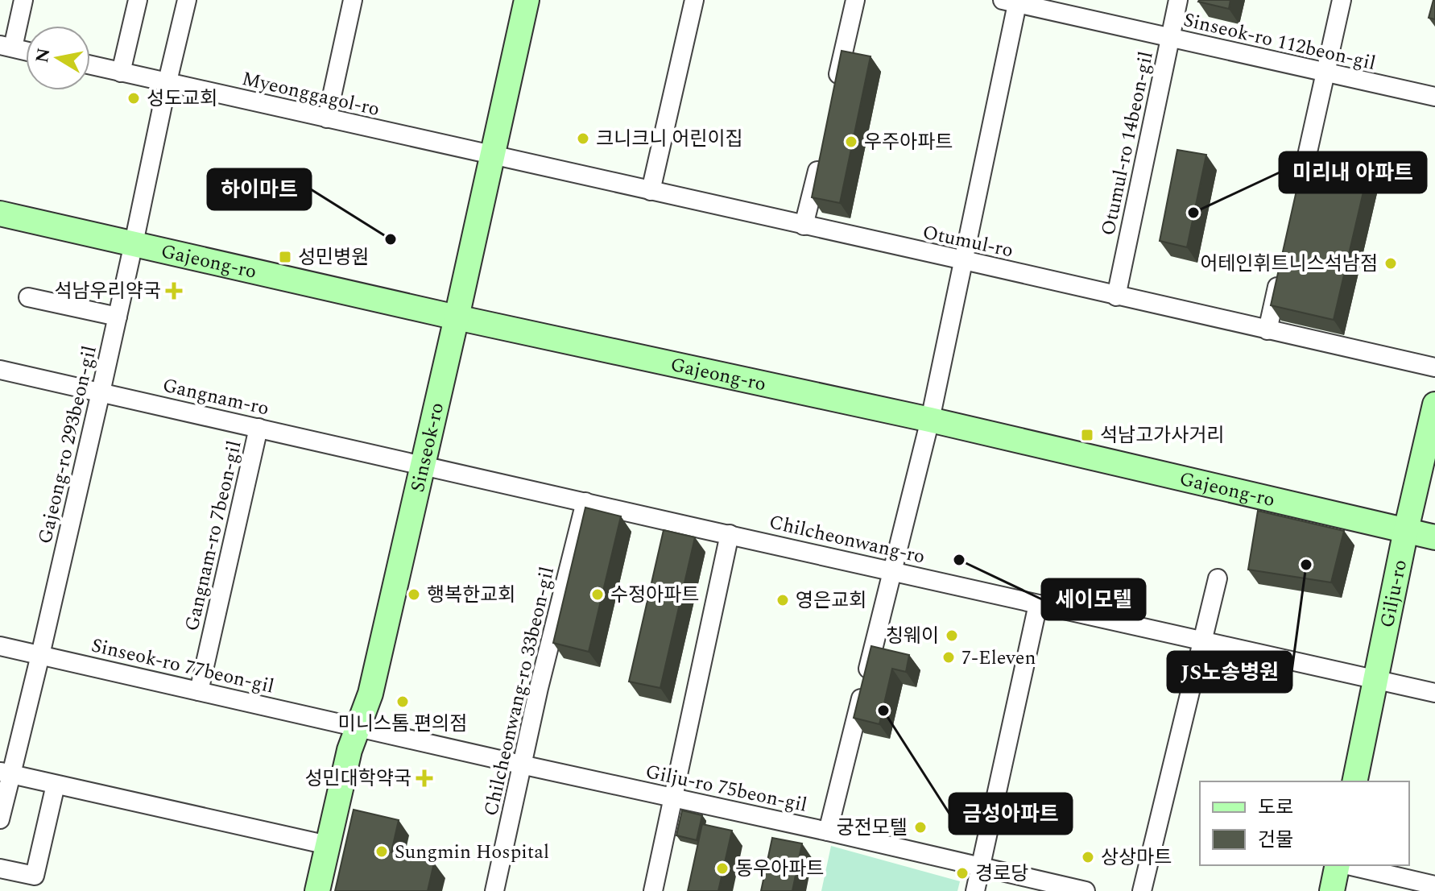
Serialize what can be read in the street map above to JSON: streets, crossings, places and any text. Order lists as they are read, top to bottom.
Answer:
{
  "streets": {
    "street": [
      "Sinseok-ro 112beon-gil",
      "Myeonggagol-ro",
      "Otumul-ro 14beon-gil",
      "Otumul-ro",
      "Gajeong-ro",
      "Gangnam-ro",
      "Gajeong-ro 293beon-gil",
      "Sinseok-ro",
      "Gangnam-ro 7beon-gil",
      "Chilcheonwang-ro",
      "Gilju-ro",
      "Sinseok-ro 77beon-gil",
      "Chilcheonwang-ro 33beon-gil",
      "Gilju-ro 75beon-gil"
    ]
  },
  "crossings": [
    ["Sinseok-ro 112beon-gil", "Otumul-ro 14beon-gil"],
    ["Myeonggagol-ro", "Otumul-ro"],
    ["Myeonggagol-ro", "Gajeong-ro 293beon-gil"],
    ["Myeonggagol-ro", "Sinseok-ro"],
    ["Otumul-ro 14beon-gil", "Otumul-ro"],
    ["Otumul-ro", "Sinseok-ro"],
    ["Gajeong-ro", "Gajeong-ro 293beon-gil"],
    ["Gajeong-ro", "Sinseok-ro"],
    ["Gajeong-ro", "Gilju-ro"],
    ["Gangnam-ro", "Gajeong-ro 293beon-gil"],
    ["Gangnam-ro", "Sinseok-ro"],
    ["Gangnam-ro", "Gangnam-ro 7beon-gil"],
    ["Gangnam-ro", "Chilcheonwang-ro"],
    ["Gajeong-ro 293beon-gil", "Sinseok-ro 77beon-gil"],
    ["Sinseok-ro", "Chilcheonwang-ro"],
    ["Sinseok-ro", "Sinseok-ro 77beon-gil"],
    ["Sinseok-ro", "Gilju-ro 75beon-gil"],
    ["Gangnam-ro 7beon-gil", "Sinseok-ro 77beon-gil"],
    ["Chilcheonwang-ro", "Gilju-ro"],
    ["Chilcheonwang-ro", "Chilcheonwang-ro 33beon-gil"],
    ["Sinseok-ro 77beon-gil", "Gilju-ro 75beon-gil"],
    ["Chilcheonwang-ro 33beon-gil", "Gilju-ro 75beon-gil"]
  ],
  "places": {
    "other": [
      "성도교회",
      "크니크니 어린이집",
      "우주아파트",
      "미리내 아파트",
      "하이마트",
      "어테인휘트니스석남점",
      "세이모텔",
      "JS노송병원",
      "행복한교회",
      "수정아파트",
      "영은교회",
      "칭웨이",
      "7-Eleven",
      "미니스톰 편의점",
      "금성아파트",
      "궁전모텔",
      "Sungmin Hospital",
      "상상마트",
      "동우아파트",
      "경로당"
    ],
    "transit": ["성민병원", "석남고가사거리"],
    "health": ["석남우리약국", "성민대학약국"]
  },
  "legend": ["도로", "건물"],
  "north": "left"
}
